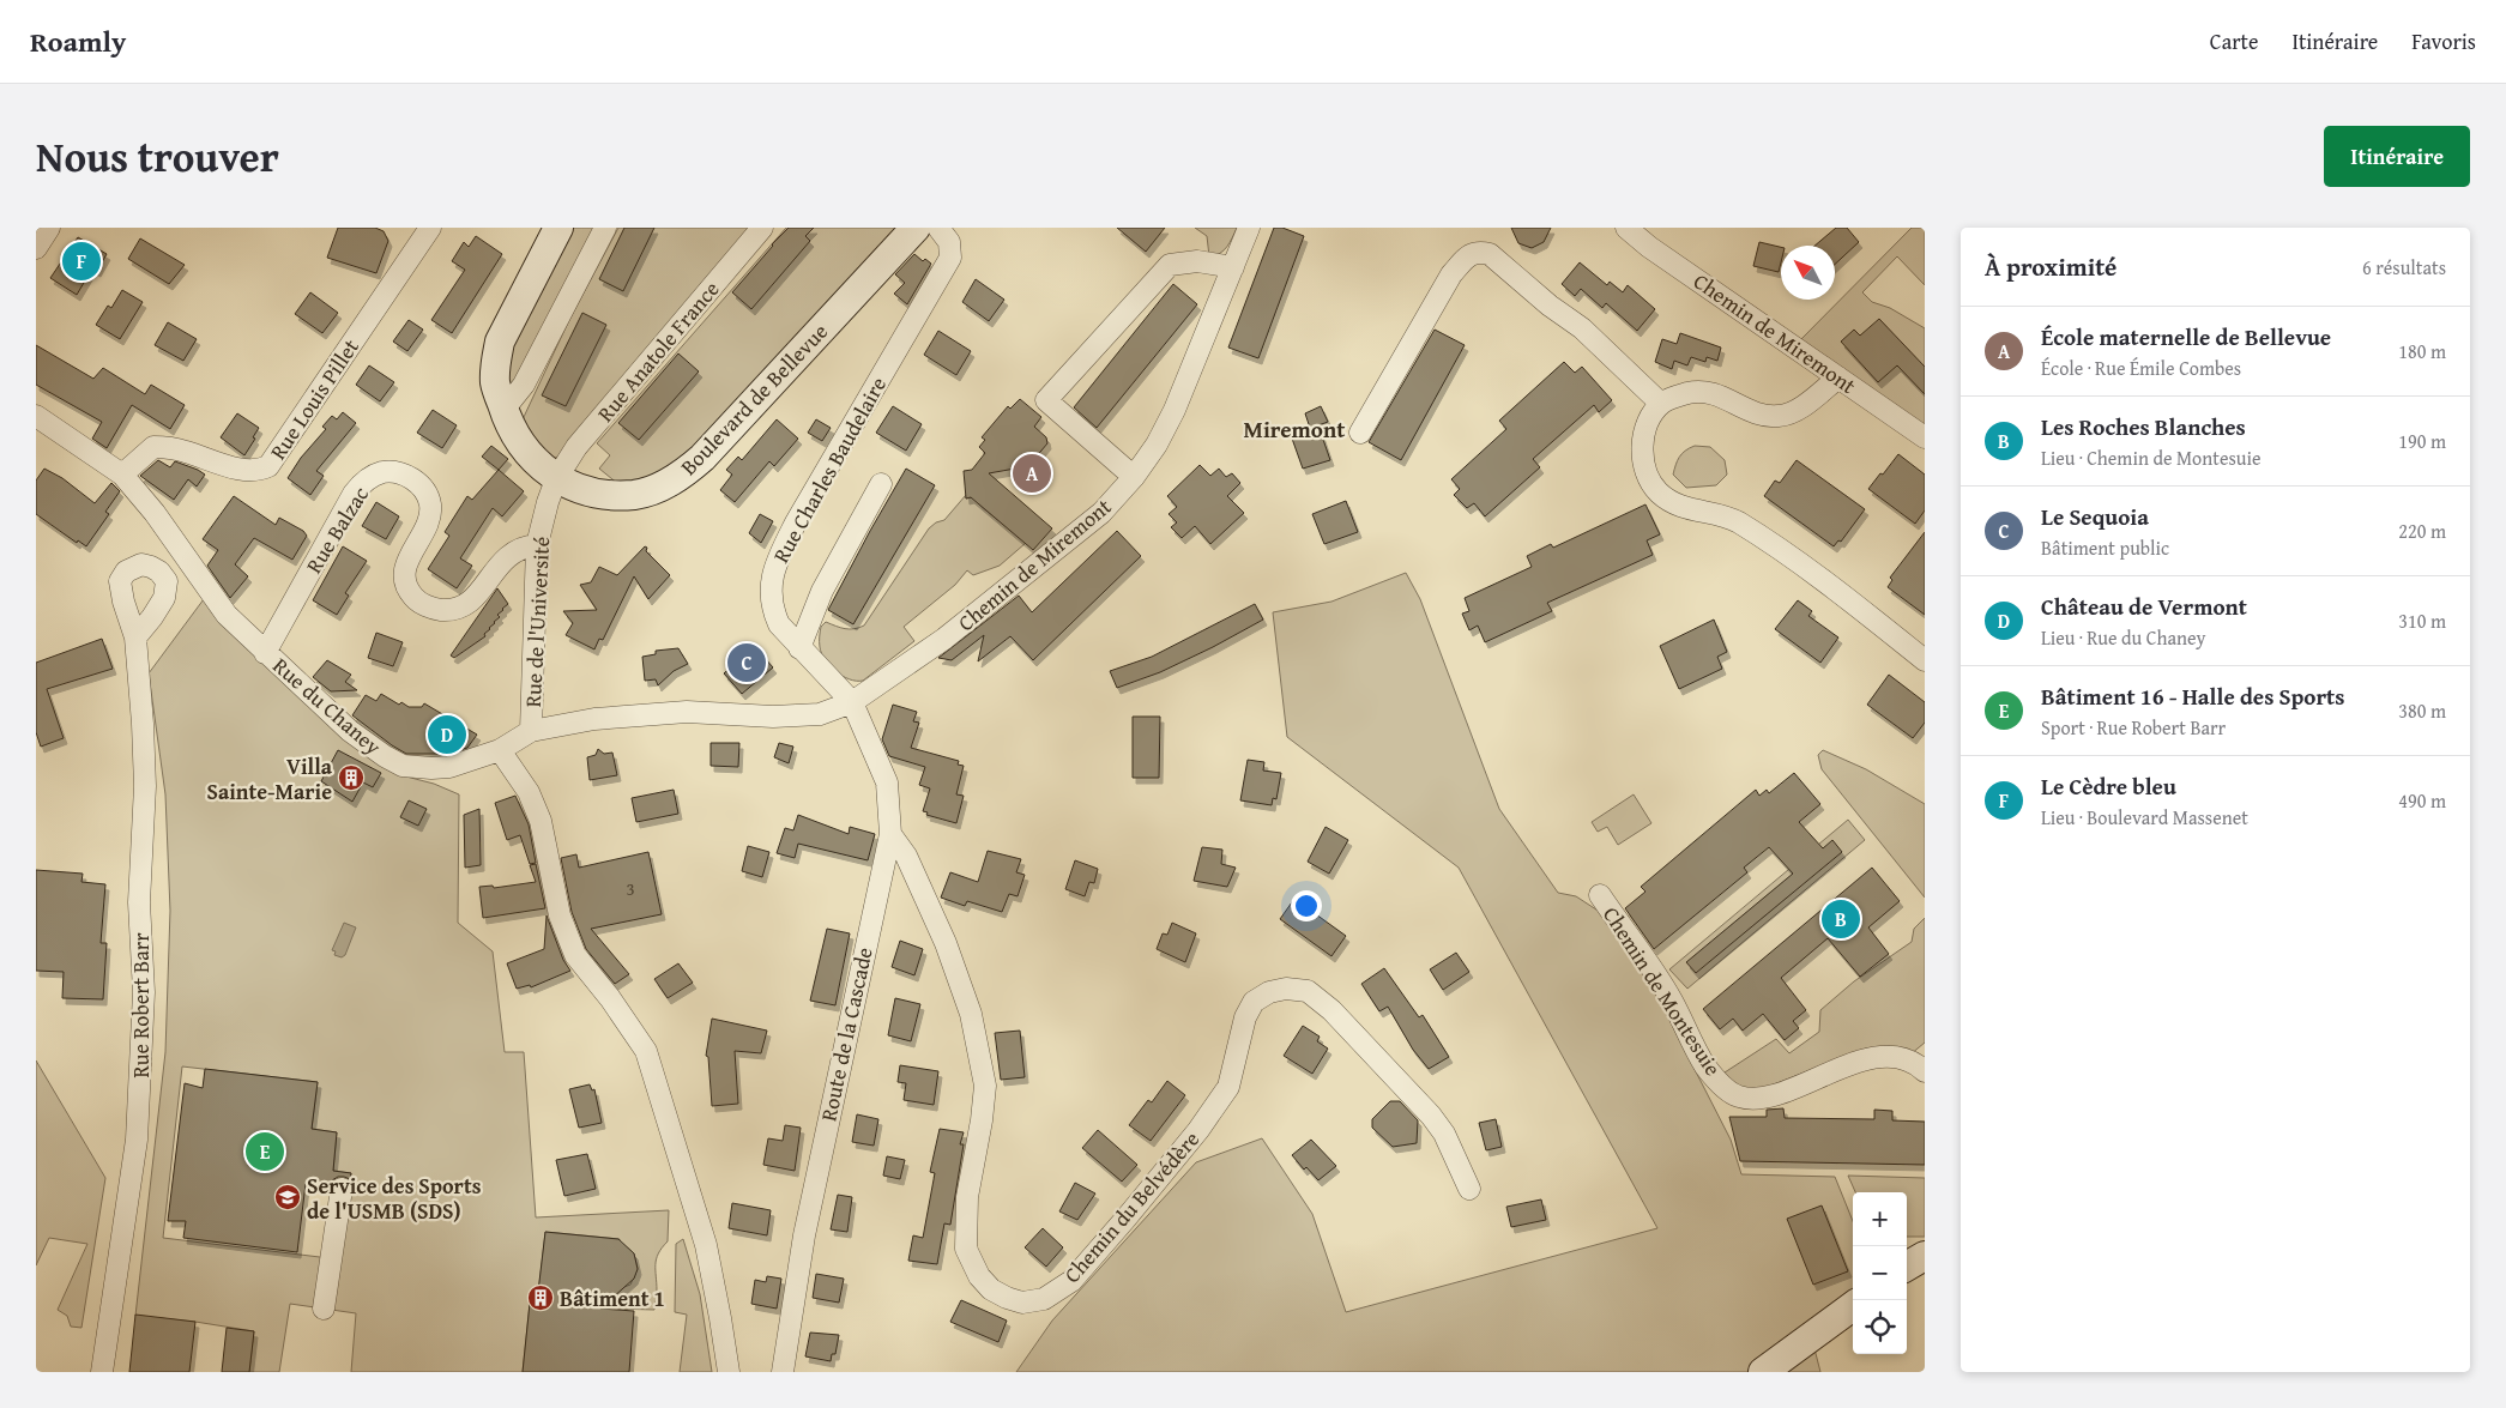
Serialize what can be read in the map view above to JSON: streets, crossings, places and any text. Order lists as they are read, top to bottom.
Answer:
{
  "streets": {
    "main road": ["Boulevard de Bellevue"],
    "street": [
      "Chemin de Miremont",
      "Rue Anatole France",
      "Rue Louis Pillet",
      "Rue Charles Baudelaire",
      "Rue Balzac",
      "Rue de l'Université",
      "Rue du Chaney",
      "Chemin de Montesuie",
      "Rue Robert Barr",
      "Route de la Cascade",
      "Chemin du Belvédère"
    ]
  },
  "crossings": [
    ["Chemin de Miremont", "Rue Charles Baudelaire"],
    ["Chemin de Miremont", "Rue du Chaney"],
    ["Chemin de Miremont", "Route de la Cascade"],
    ["Rue Anatole France", "Boulevard de Bellevue"],
    ["Rue Anatole France", "Rue de l'Université"],
    ["Rue Louis Pillet", "Rue du Chaney"],
    ["Boulevard de Bellevue", "Rue de l'Université"],
    ["Rue Charles Baudelaire", "Rue du Chaney"],
    ["Rue Charles Baudelaire", "Route de la Cascade"],
    ["Rue Balzac", "Rue de l'Université"],
    ["Rue Balzac", "Rue du Chaney"],
    ["Rue de l'Université", "Rue du Chaney"],
    ["Rue du Chaney", "Route de la Cascade"],
    ["Route de la Cascade", "Chemin du Belvédère"]
  ],
  "districts": ["Miremont"],
  "places": {
    "building": ["Villa Sainte-Marie", "Bâtiment 1"],
    "school or university": ["Service des Sports de l'USMB (SDS)"]
  },
  "house_numbers": ["3"],
  "north": "top left",
  "page": {
    "header": "Roamly",
    "nav": ["Carte", "Itinéraire", "Favoris"],
    "title": "Nous trouver",
    "buttons": "Itinéraire",
    "heading": ["À proximité", "6 résultats"],
    "pins": [
      "F",
      "A",
      "C",
      "D",
      "B",
      "E"
    ],
    "list": [
      {
        "mark": "A",
        "name": "École maternelle de Bellevue",
        "note": "École · Rue Émile Combes",
        "value": "180 m"
      },
      {
        "mark": "B",
        "name": "Les Roches Blanches",
        "note": "Lieu · Chemin de Montesuie",
        "value": "190 m"
      },
      {
        "mark": "C",
        "name": "Le Sequoia",
        "note": "Bâtiment public",
        "value": "220 m"
      },
      {
        "mark": "D",
        "name": "Château de Vermont",
        "note": "Lieu · Rue du Chaney",
        "value": "310 m"
      },
      {
        "mark": "E",
        "name": "Bâtiment 16 - Halle des Sports",
        "note": "Sport · Rue Robert Barr",
        "value": "380 m"
      },
      {
        "mark": "F",
        "name": "Le Cèdre bleu",
        "note": "Lieu · Boulevard Massenet",
        "value": "490 m"
      }
    ],
    "map_buttons": ["+", "−"]
  }
}
